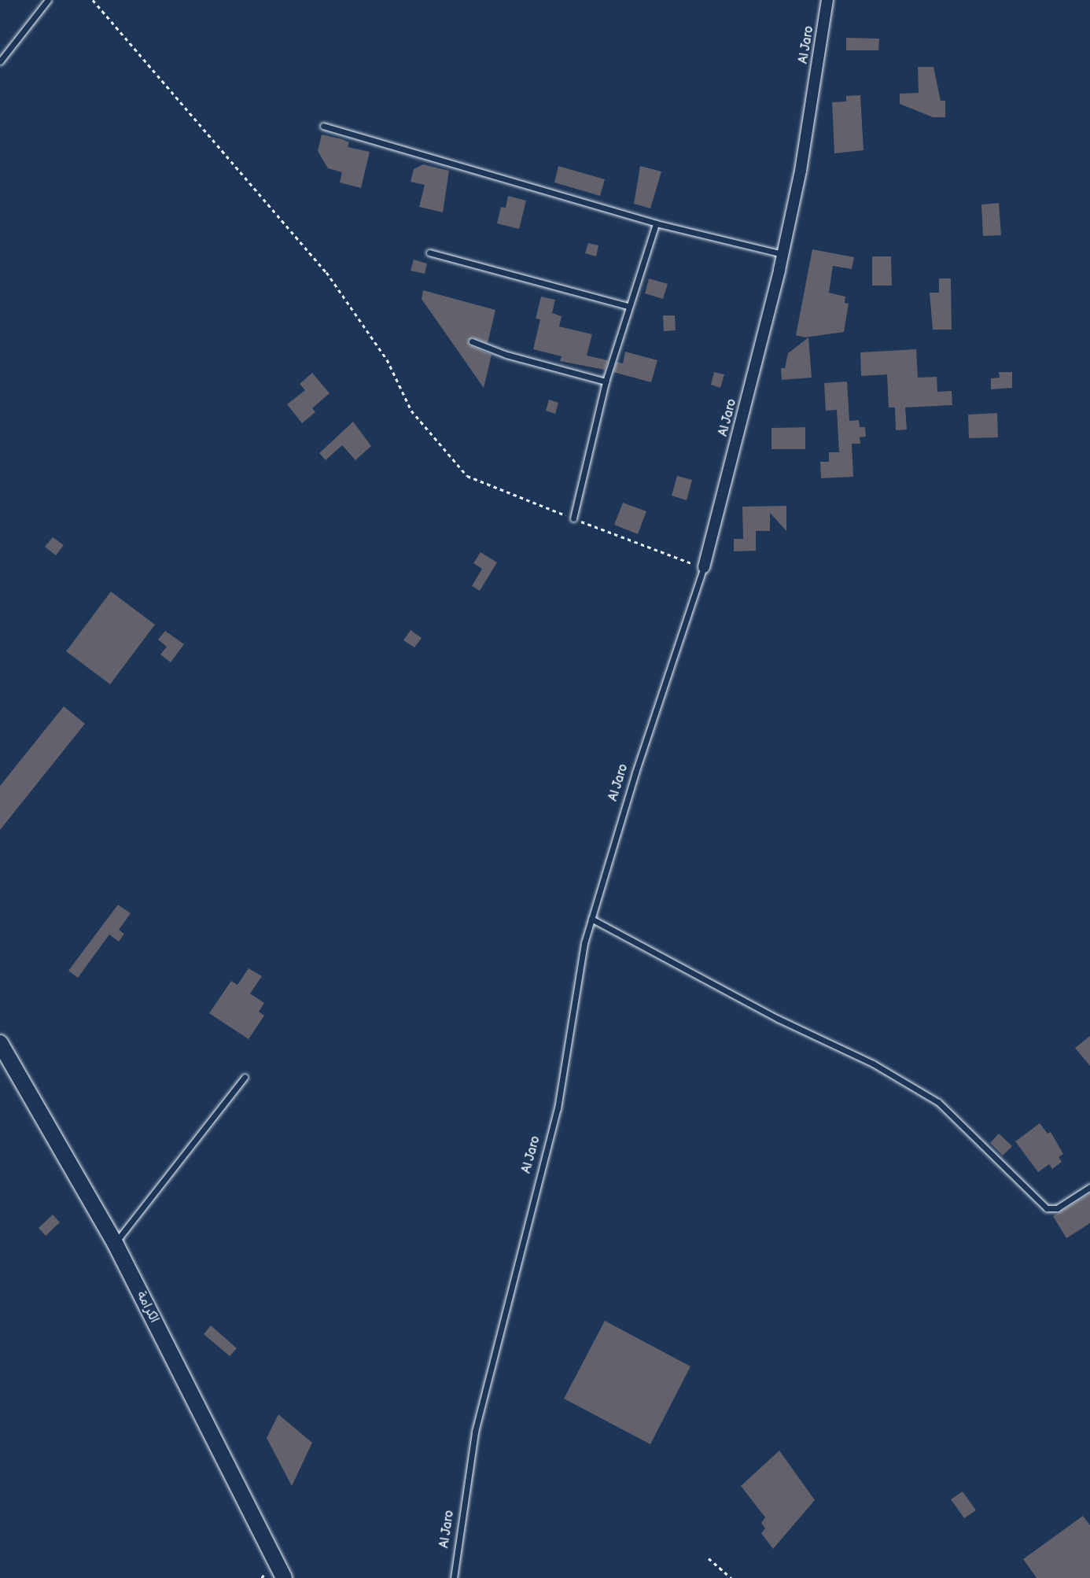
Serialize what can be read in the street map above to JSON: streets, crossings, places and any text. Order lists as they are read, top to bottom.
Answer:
{
  "streets": {
    "main road": ["الكرامة"],
    "street": ["Al Jaro"]
  }
}
